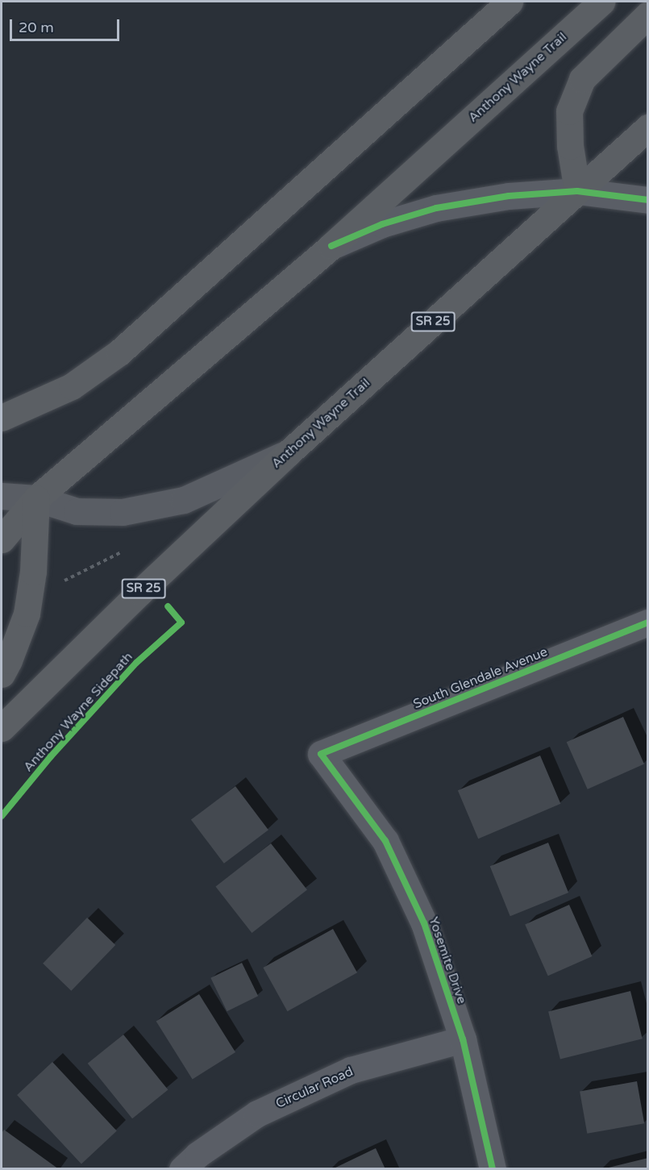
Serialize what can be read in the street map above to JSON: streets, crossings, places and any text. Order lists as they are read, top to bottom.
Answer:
{
  "streets": {
    "highway": ["Anthony Wayne Trail", "SR 25"],
    "street": ["South Glendale Avenue", "Yosemite Drive", "Circular Road"],
    "cycle path": ["Anthony Wayne Sidepath"]
  },
  "crossings": [
    ["South Glendale Avenue", "Yosemite Drive"],
    ["Yosemite Drive", "Circular Road"]
  ],
  "scale_bar": "20 m"
}
